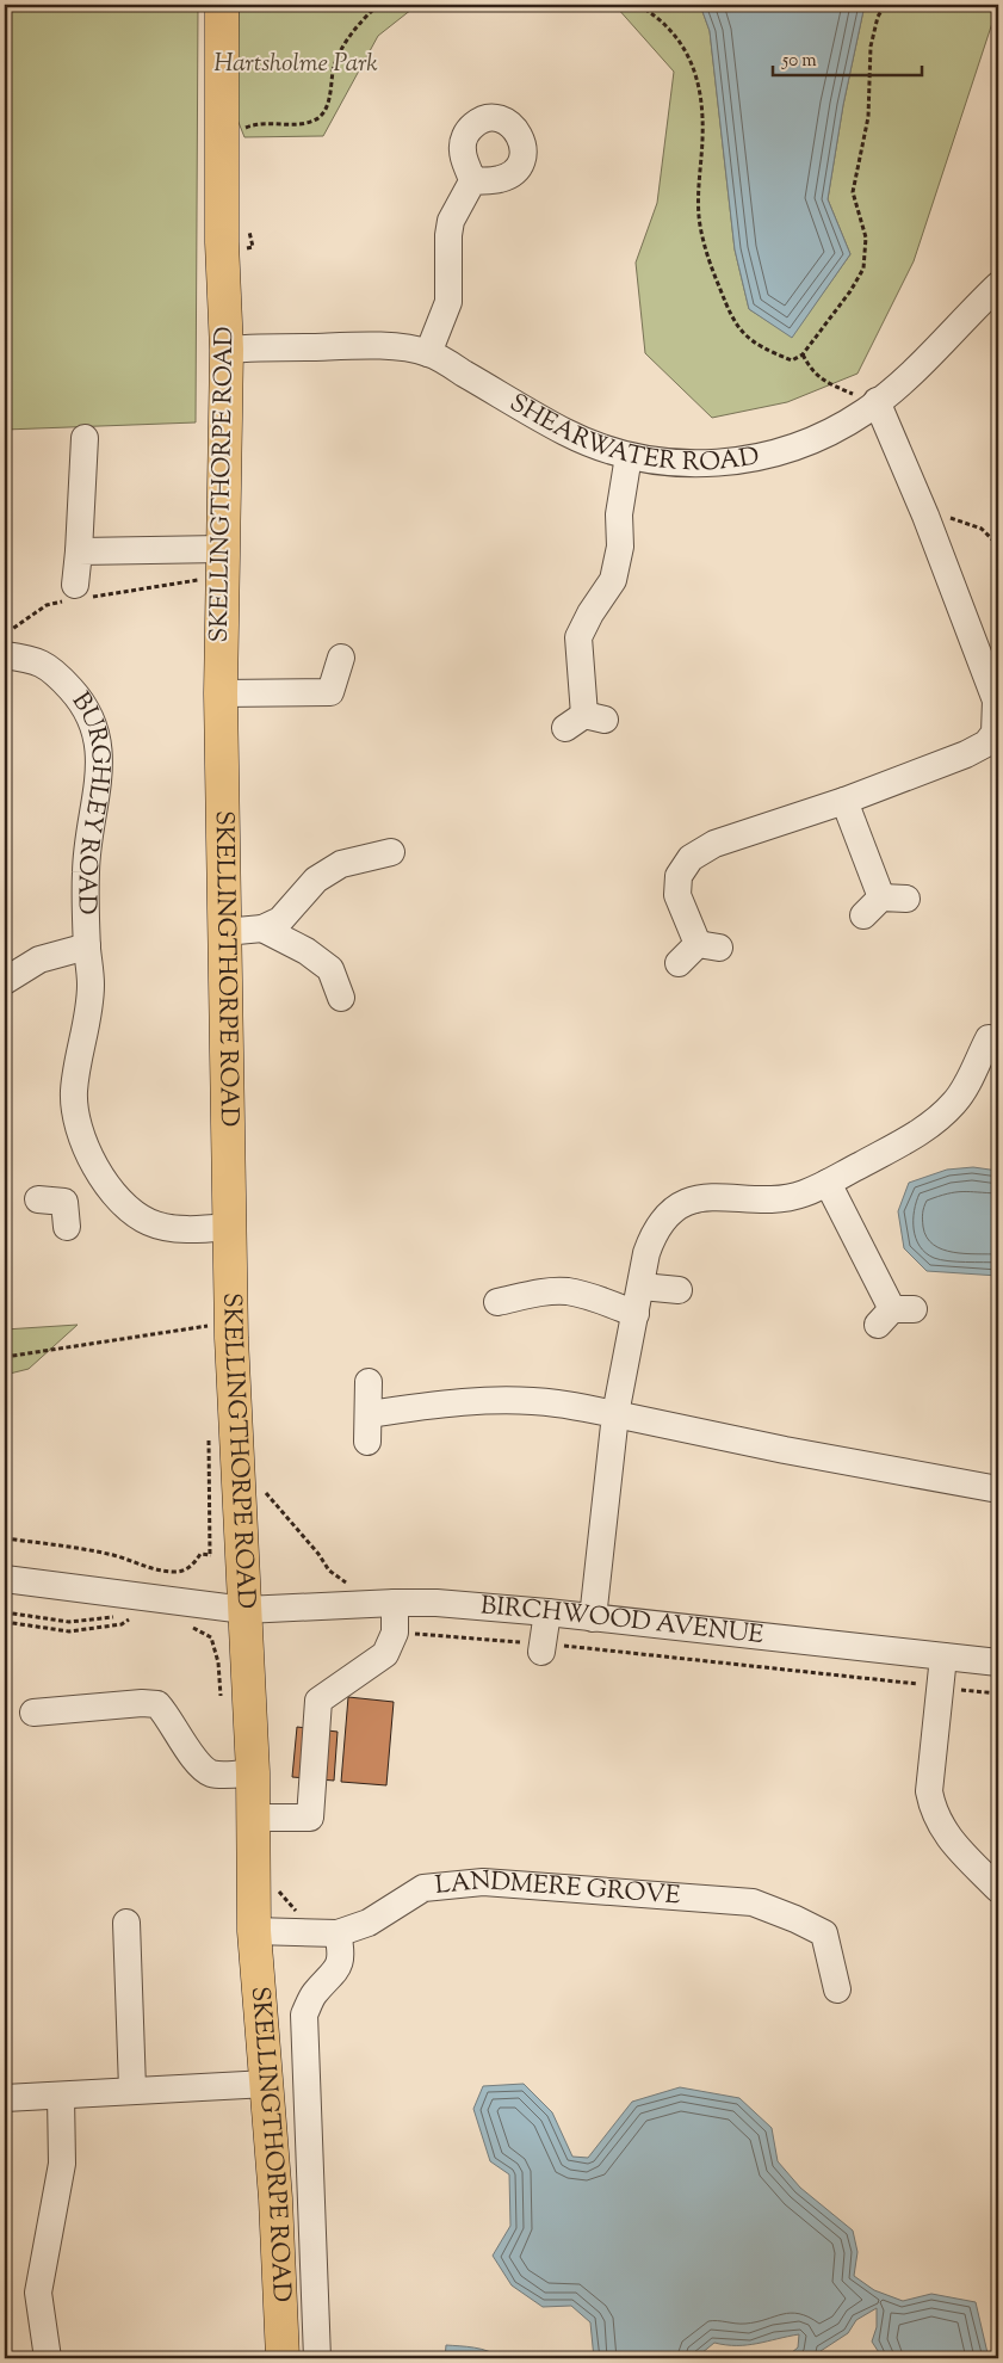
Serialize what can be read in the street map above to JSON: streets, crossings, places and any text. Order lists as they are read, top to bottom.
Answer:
{
  "streets": {
    "main road": ["SKELLINGTHORPE ROAD"],
    "street": [
      "SHEARWATER ROAD",
      "BURGHLEY ROAD",
      "BIRCHWOOD AVENUE",
      "LANDMERE GROVE"
    ]
  },
  "crossings": [
    ["SHEARWATER ROAD", "SKELLINGTHORPE ROAD"],
    ["SKELLINGTHORPE ROAD", "BURGHLEY ROAD"],
    ["SKELLINGTHORPE ROAD", "BIRCHWOOD AVENUE"],
    ["SKELLINGTHORPE ROAD", "LANDMERE GROVE"]
  ],
  "parks": ["Hartsholme Park"],
  "scale_bar": "50 m"
}
